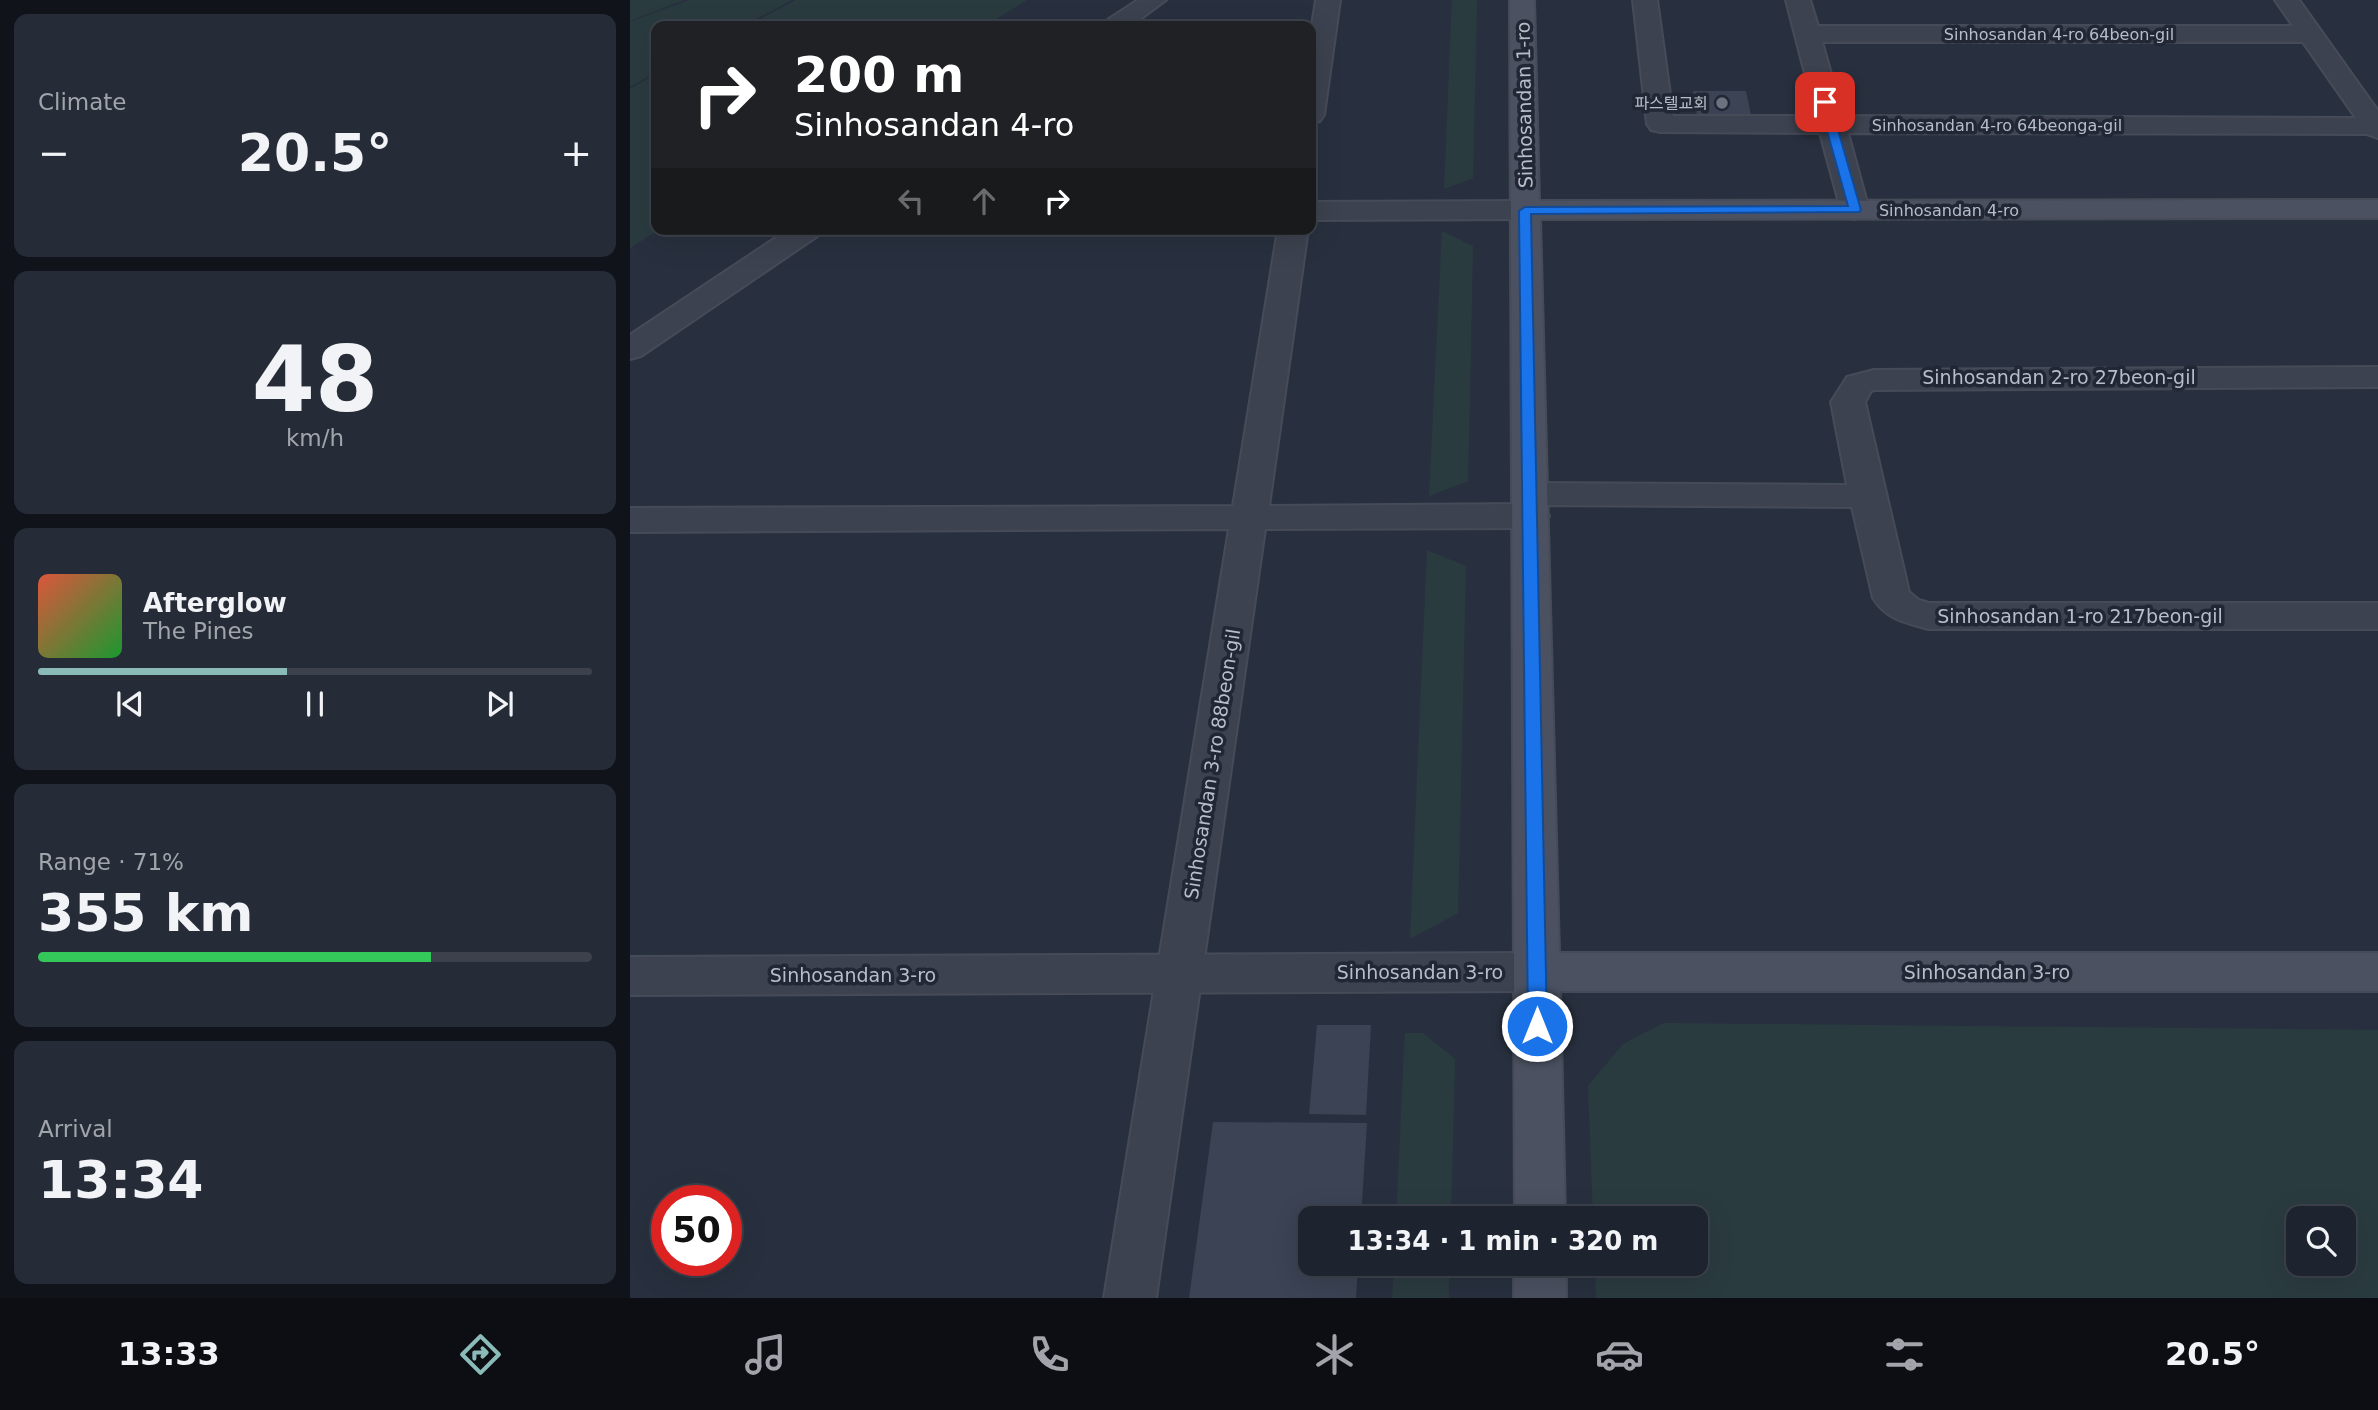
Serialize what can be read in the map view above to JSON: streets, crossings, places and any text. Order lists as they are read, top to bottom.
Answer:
{
  "streets": {
    "main road": ["Sinhosandan 1-ro", "Sinhosandan 4-ro", "Sinhosandan 3-ro"],
    "street": [
      "Sinhosandan 4-ro 64beon-gil",
      "Sinhosandan 4-ro 64beonga-gil",
      "Sinhosandan 2-ro 27beon-gil",
      "Sinhosandan 1-ro 217beon-gil",
      "Sinhosandan 3-ro 88beon-gil"
    ]
  },
  "crossings": [
    ["Sinhosandan 1-ro", "Sinhosandan 4-ro"],
    ["Sinhosandan 1-ro", "Sinhosandan 3-ro"],
    ["Sinhosandan 2-ro 27beon-gil", "Sinhosandan 1-ro 217beon-gil"],
    ["Sinhosandan 3-ro 88beon-gil", "Sinhosandan 3-ro"]
  ],
  "places": ["파스텔교회"],
  "page": {
    "tile": [
      "Climate",
      ["48", "km/h"],
      ["Range · 71%", "355 km"],
      ["Arrival", "13:34"]
    ],
    "turn": ["200 m", "Sinhosandan 4-ro"],
    "heat": ["−", "20.5°", "+"],
    "song": ["Afterglow", "The Pines"],
    "limit": "50",
    "trip": "13:34 · 1 min · 320 m",
    "tabs": ["13:33", "20.5°"]
  }
}
